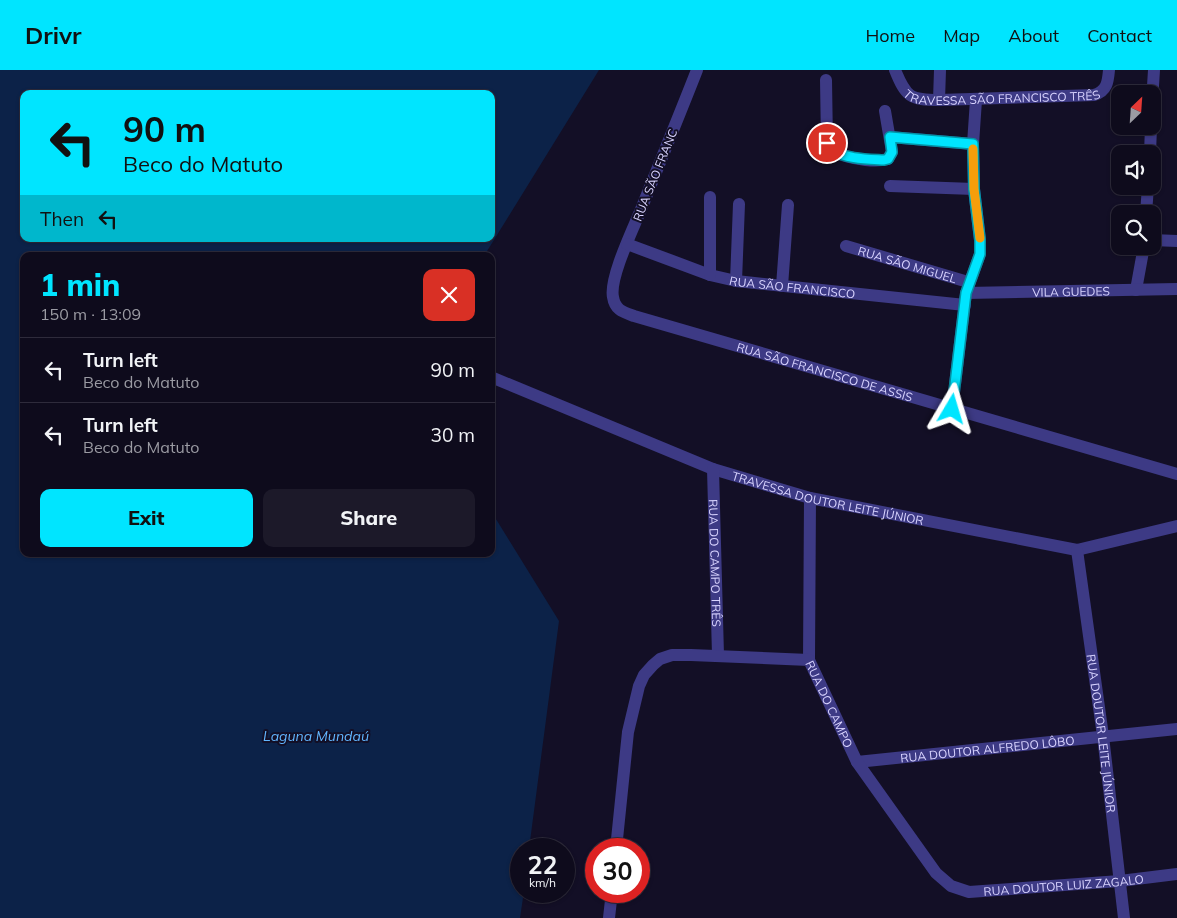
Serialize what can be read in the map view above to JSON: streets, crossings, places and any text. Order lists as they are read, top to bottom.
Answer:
{
  "streets": {
    "street": [
      "TRAVESSA SÃO FRANCISCO TRÊS",
      "RUA SÃO FRANC",
      "RUA SÃO MIGUEL",
      "RUA SÃO FRANCISCO",
      "VILA GUEDES",
      "RUA SÃO FRANCISCO DE ASSIS",
      "TRAVESSA DOUTOR LEITE JÚNIOR",
      "RUA DO CAMPO TRÊS",
      "RUA DO CAMPO",
      "RUA DOUTOR LEITE JÚNIOR",
      "RUA DOUTOR ALFREDO LÔBO",
      "RUA DOUTOR LUIZ ZAGALO"
    ]
  },
  "crossings": [
    ["RUA SÃO FRANC", "RUA SÃO FRANCISCO"],
    ["RUA SÃO FRANC", "RUA SÃO FRANCISCO DE ASSIS"],
    ["RUA SÃO MIGUEL", "RUA SÃO FRANCISCO"],
    ["RUA SÃO MIGUEL", "VILA GUEDES"],
    ["RUA SÃO FRANCISCO", "VILA GUEDES"],
    ["TRAVESSA DOUTOR LEITE JÚNIOR", "RUA DO CAMPO TRÊS"],
    ["TRAVESSA DOUTOR LEITE JÚNIOR", "RUA DOUTOR LEITE JÚNIOR"],
    ["RUA DO CAMPO TRÊS", "RUA DO CAMPO"],
    ["RUA DO CAMPO", "RUA DOUTOR ALFREDO LÔBO"],
    ["RUA DO CAMPO", "RUA DOUTOR LUIZ ZAGALO"],
    ["RUA DOUTOR LEITE JÚNIOR", "RUA DOUTOR ALFREDO LÔBO"],
    ["RUA DOUTOR LEITE JÚNIOR", "RUA DOUTOR LUIZ ZAGALO"]
  ],
  "water": ["Laguna Mundaú"],
  "north": "top right",
  "page": {
    "header": "Drivr",
    "nav": [
      "Home",
      "Map",
      "About",
      "Contact"
    ],
    "turn": ["90 m", "Beco do Matuto"],
    "then": "Then",
    "heading": ["1 min", "150 m · 13:09"],
    "list": [
      {
        "name": "Turn left",
        "note": "Beco do Matuto",
        "value": "90 m"
      },
      {
        "name": "Turn left",
        "note": "Beco do Matuto",
        "value": "30 m"
      }
    ],
    "buttons": ["Exit", "Share"],
    "speed": "22 km/h",
    "limit": "30"
  }
}
